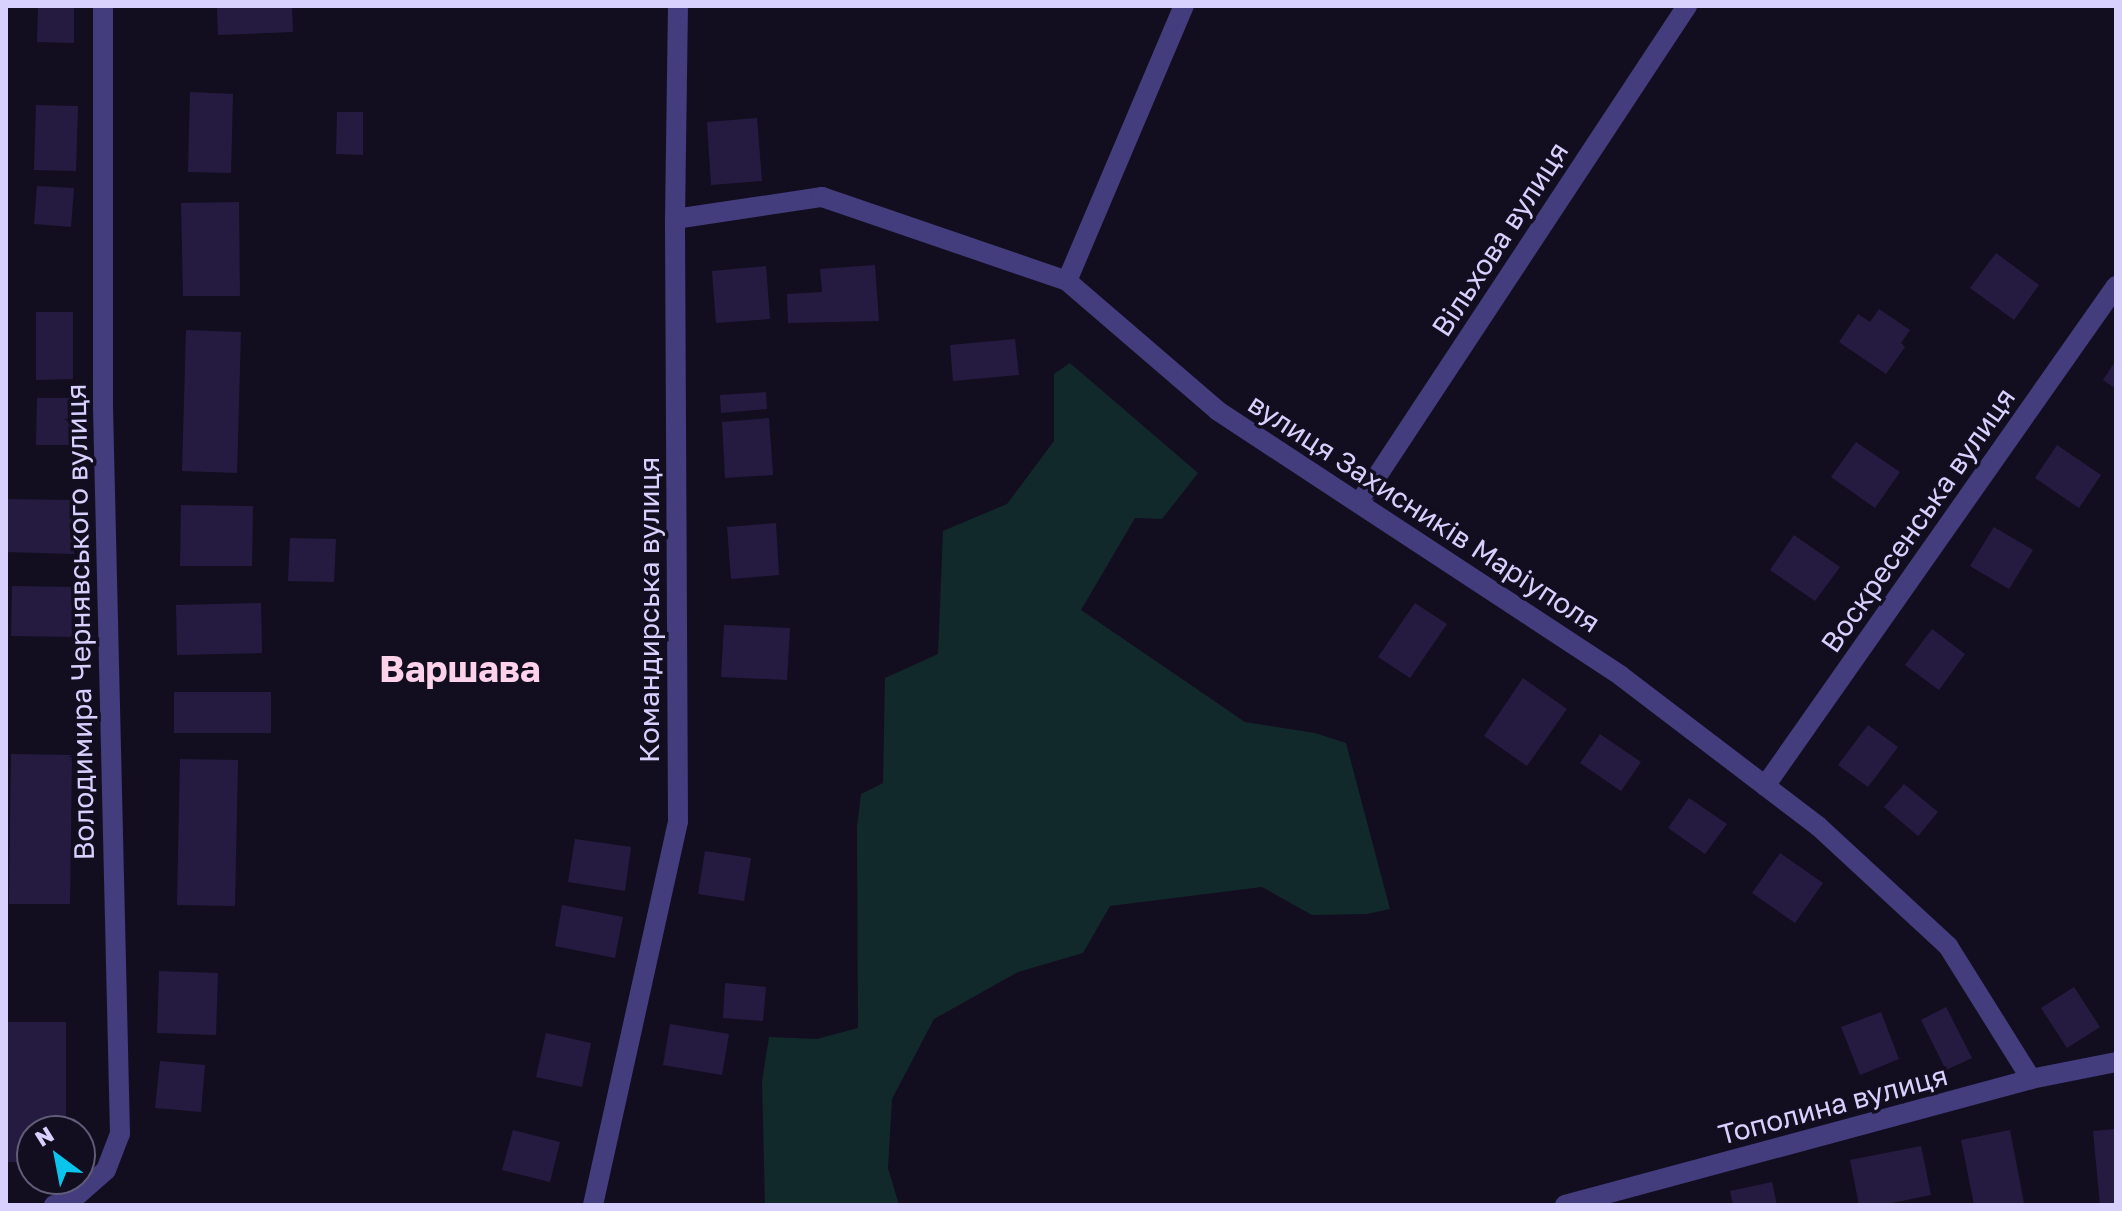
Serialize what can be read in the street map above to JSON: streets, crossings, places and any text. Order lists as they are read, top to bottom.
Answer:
{
  "streets": {
    "street": [
      "Вільхова вулиця",
      "вулиця Захисників Маріуполя",
      "Воскресенська вулиця",
      "Командирська вулиця",
      "Володимира Чернявського вулиця",
      "Тополина вулиця"
    ]
  },
  "crossings": [
    ["Вільхова вулиця", "вулиця Захисників Маріуполя"],
    ["вулиця Захисників Маріуполя", "Воскресенська вулиця"],
    ["вулиця Захисників Маріуполя", "Командирська вулиця"],
    ["вулиця Захисників Маріуполя", "Тополина вулиця"]
  ],
  "districts": ["Варшава"],
  "north": "top left"
}
